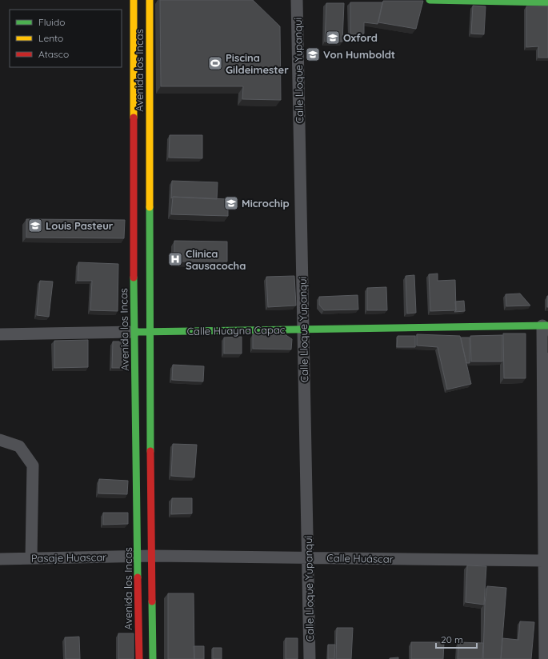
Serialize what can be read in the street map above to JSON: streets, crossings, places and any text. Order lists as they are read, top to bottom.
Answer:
{
  "streets": {
    "street": [
      "Avenida los Incas",
      "Calle Lloque Yupanqui",
      "Calle Huayna Capac",
      "Pasaje Huascar",
      "Calle Huáscar"
    ]
  },
  "crossings": [
    ["Avenida los Incas", "Calle Huayna Capac"],
    ["Avenida los Incas", "Pasaje Huascar"],
    ["Avenida los Incas", "Calle Huáscar"],
    ["Calle Lloque Yupanqui", "Calle Huayna Capac"],
    ["Calle Lloque Yupanqui", "Calle Huáscar"],
    ["Pasaje Huascar", "Calle Huáscar"]
  ],
  "places": {
    "school or university": [
      "Oxford",
      "Von Humboldt",
      "Microchip",
      "Louis Pasteur"
    ],
    "sports": ["Piscina Gildeimester"],
    "hospital": ["Clinica Sausacocha"]
  },
  "legend": ["Fluido", "Lento", "Atasco"],
  "scale_bar": "20 m"
}
